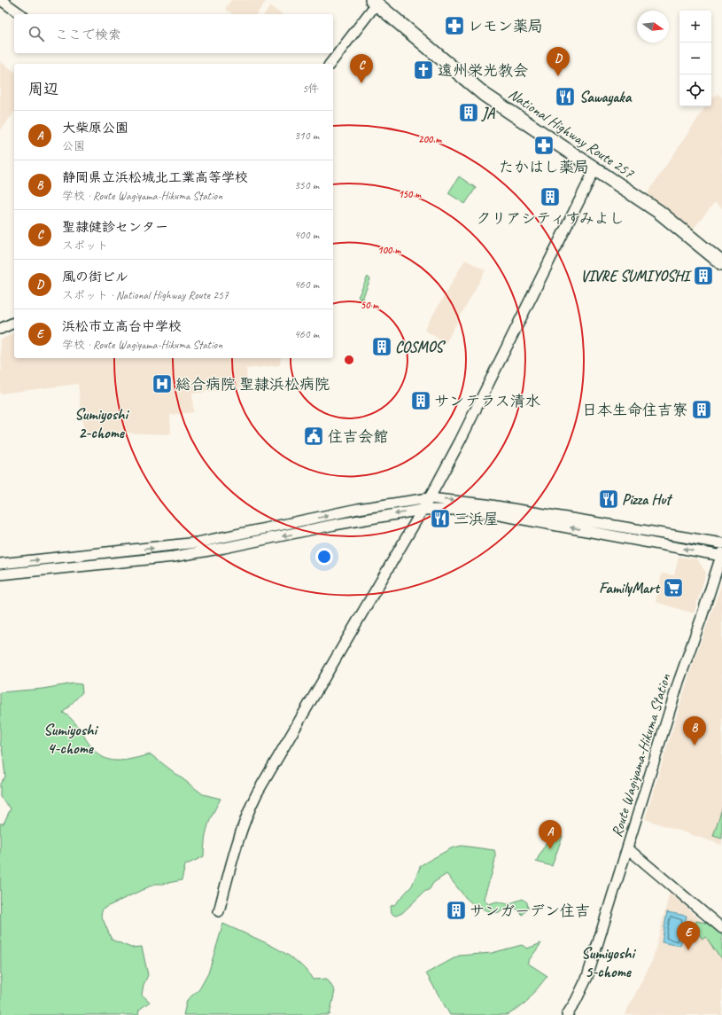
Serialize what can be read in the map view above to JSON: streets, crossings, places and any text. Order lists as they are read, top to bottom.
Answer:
{
  "streets": {
    "highway": ["National Highway Route 257"],
    "street": ["Route Wagiyama-Hikuma Station"]
  },
  "districts": ["Sumiyoshi 2-chome", "Sumiyoshi 4-chome", "Sumiyoshi 5-chome"],
  "places": {
    "pharmacy": ["レモン薬局", "たかはし薬局"],
    "church": ["遠州栄光教会"],
    "restaurant": ["Sawayaka", "Pizza Hut", "三浜屋"],
    "building": [
      "JA",
      "クリアシティすみよし",
      "VIVRE SUMIYOSHI",
      "COSMOS",
      "サンテラス清水",
      "日本生命住吉寮",
      "サンガーデン住吉"
    ],
    "hospital": ["総合病院 聖隷浜松病院"],
    "public building": ["住吉会館"],
    "supermarket": ["FamilyMart"]
  },
  "north": "right",
  "page": {
    "map_buttons": ["+", "−"],
    "search": "ここで検索",
    "pins": [
      "D",
      "C",
      "B",
      "A",
      "E"
    ],
    "heading": ["周辺", "5件"],
    "list": [
      {
        "mark": "A",
        "name": "大柴原公園",
        "note": "公園",
        "value": "310 m"
      },
      {
        "mark": "B",
        "name": "静岡県立浜松城北工業高等学校",
        "note": "学校 · Route Wagiyama-Hikuma Station",
        "value": "350 m"
      },
      {
        "mark": "C",
        "name": "聖隷健診センター",
        "note": "スポット",
        "value": "400 m"
      },
      {
        "mark": "D",
        "name": "風の街ビル",
        "note": "スポット · National Highway Route 257",
        "value": "460 m"
      },
      {
        "mark": "E",
        "name": "浜松市立高台中学校",
        "note": "学校 · Route Wagiyama-Hikuma Station",
        "value": "460 m"
      }
    ]
  },
  "rings": [
    "200 m",
    "150 m",
    "100 m",
    "50 m"
  ]
}
